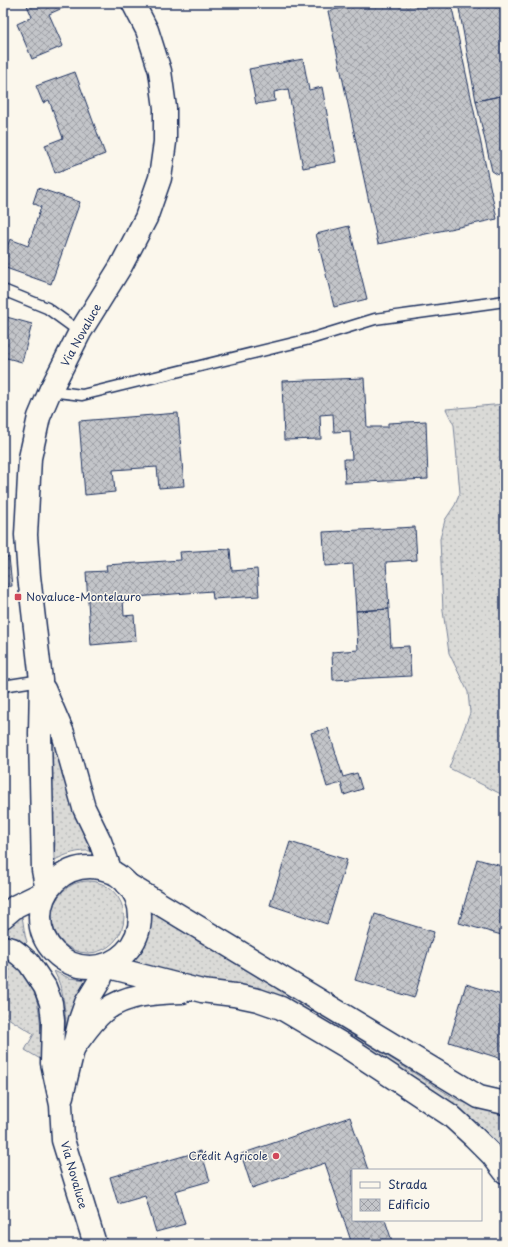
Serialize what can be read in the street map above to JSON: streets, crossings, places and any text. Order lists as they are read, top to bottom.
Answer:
{
  "streets": {
    "main road": ["Via Novaluce"]
  },
  "places": {
    "transit": ["Novaluce-Montelauro"],
    "other": ["Crédit Agricole"]
  },
  "legend": ["Strada", "Edificio"]
}
